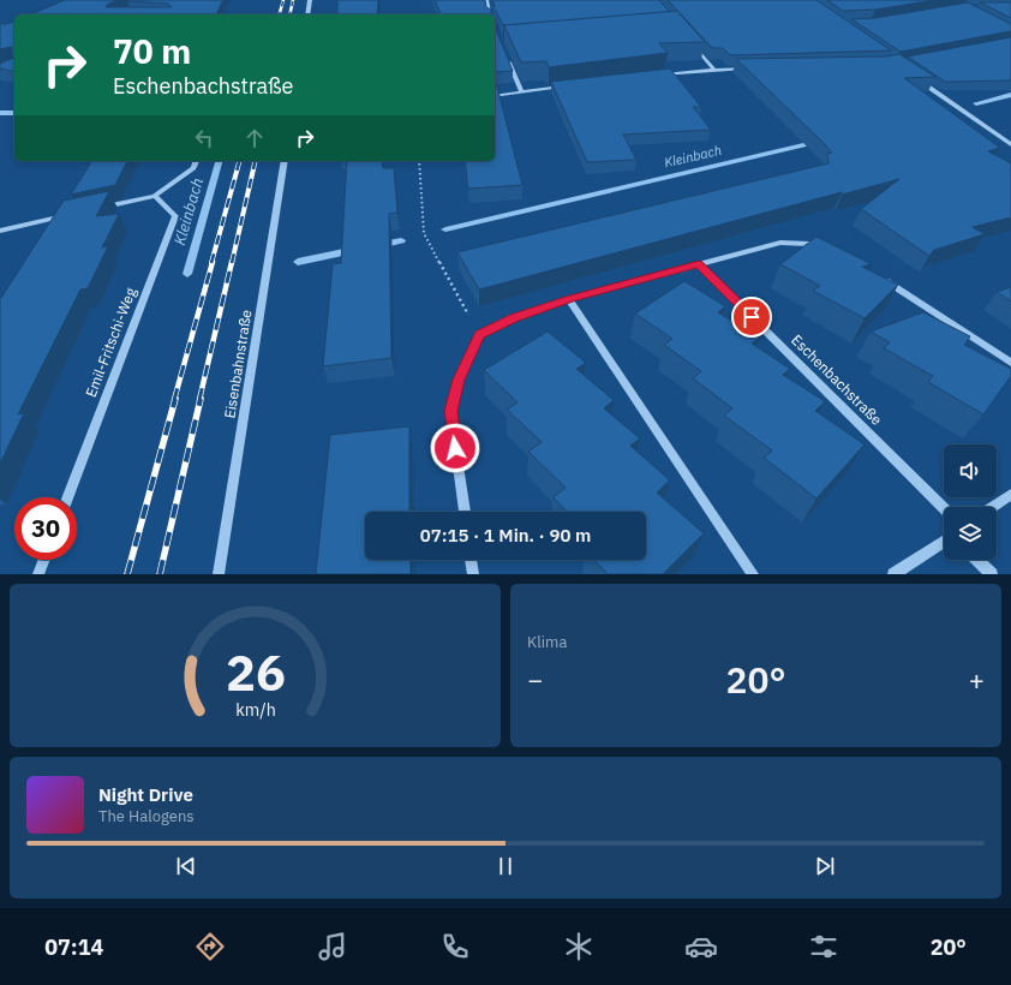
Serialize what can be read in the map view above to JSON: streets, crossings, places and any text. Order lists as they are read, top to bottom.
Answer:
{
  "streets": {
    "street": ["Emil-Fritschi-Weg", "Eisenbahnstraße", "Eschenbachstraße"]
  },
  "water": ["Kleinbach"],
  "page": {
    "turn": ["70 m", "Eschenbachstraße"],
    "limit": "30",
    "trip": "07:15 · 1 Min. · 90 m",
    "tile": "Klima",
    "heat": ["−", "20°", "+"],
    "song": ["Night Drive", "The Halogens"],
    "tabs": ["07:14", "20°"],
    "gauge": ["26", "km/h"]
  }
}
